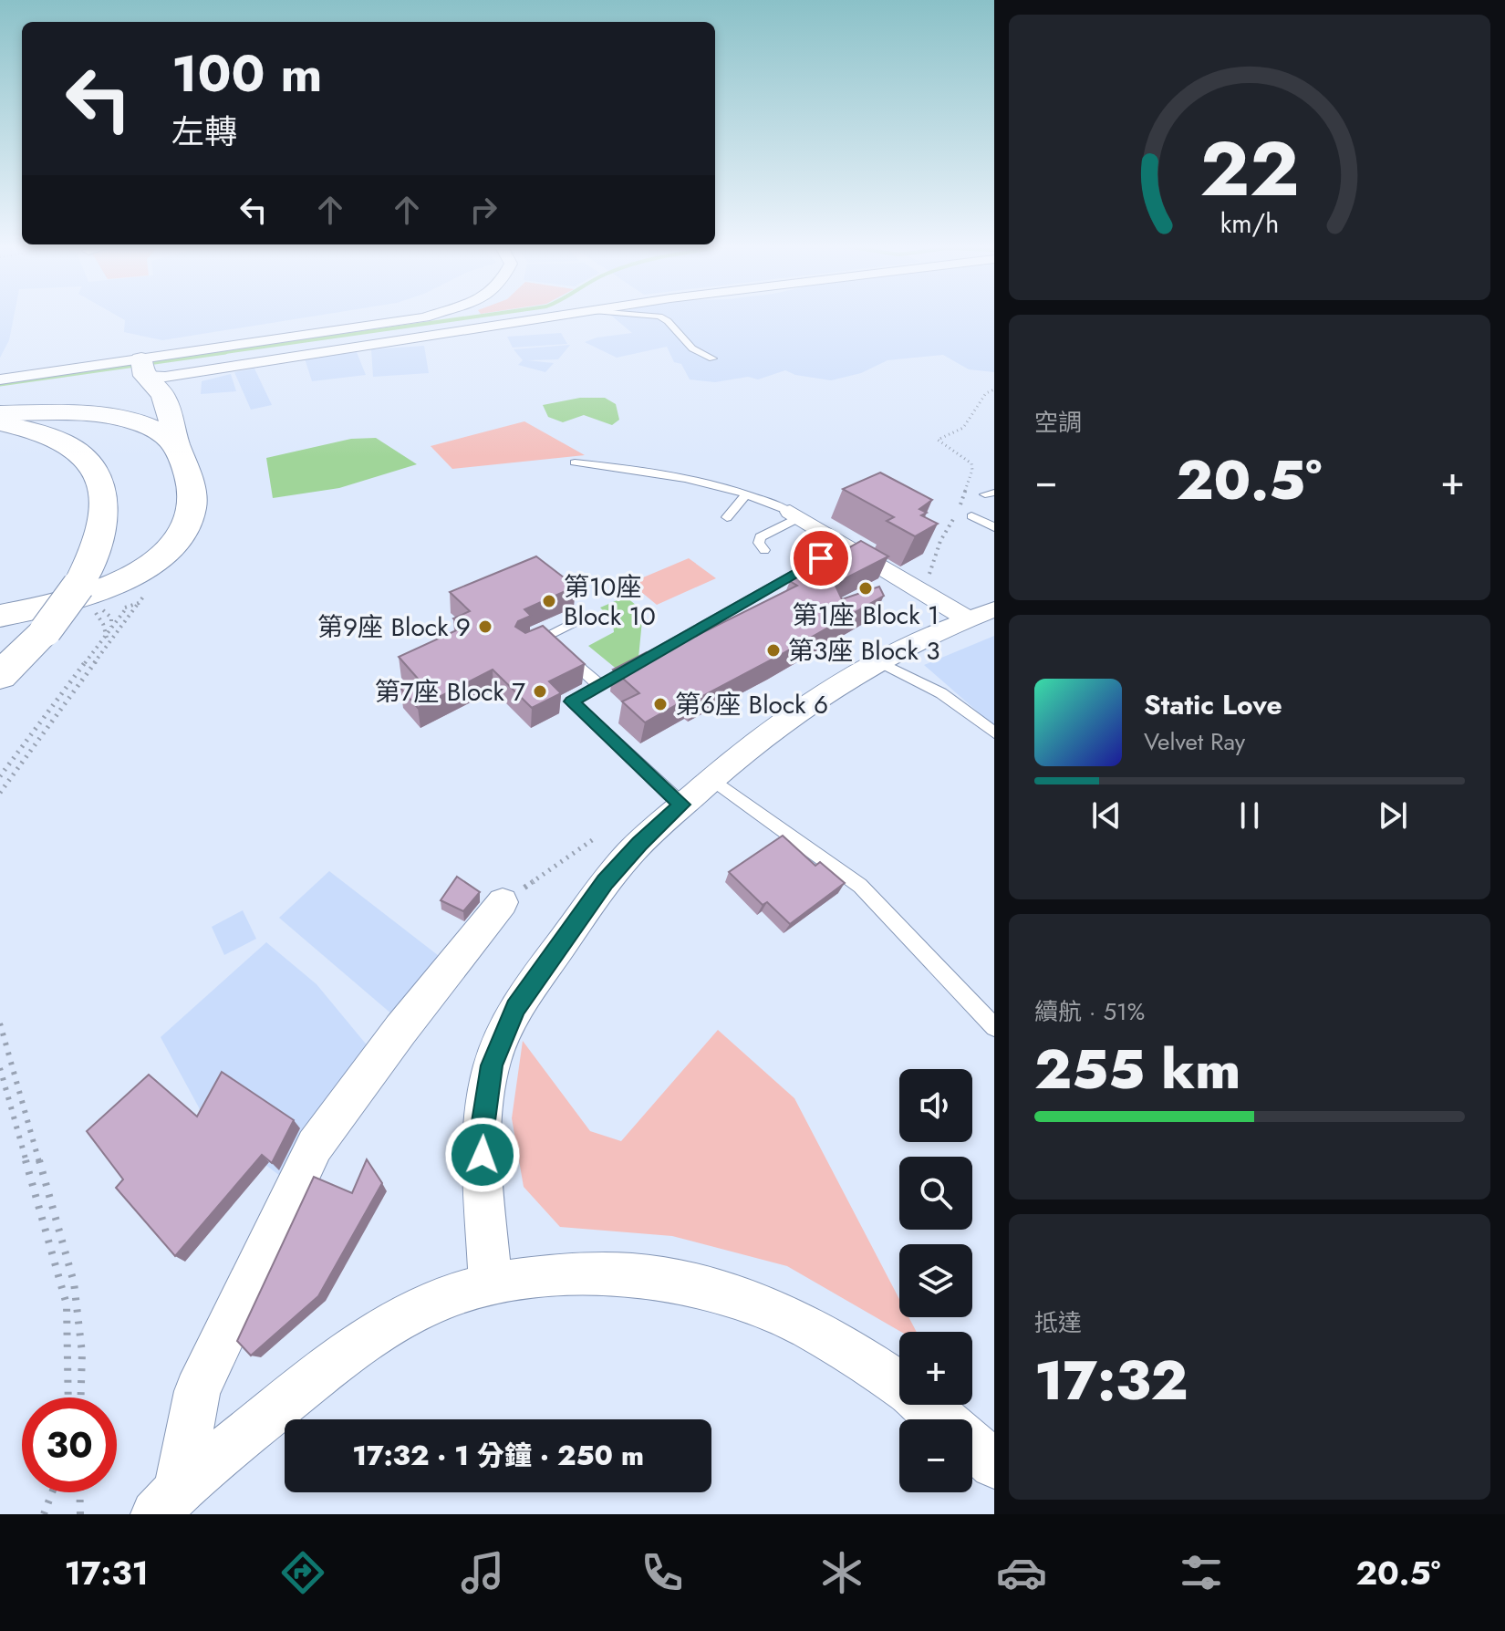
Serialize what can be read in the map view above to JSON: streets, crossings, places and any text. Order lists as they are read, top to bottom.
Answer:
{
  "places": [
    "第1座 Block 1",
    "第10座 Block 10",
    "第9座 Block 9",
    "第3座 Block 3",
    "第7座 Block 7",
    "第6座 Block 6"
  ],
  "page": {
    "turn": ["100 m", "左轉"],
    "tile": [
      "空調",
      ["續航 · 51%", "255 km"],
      ["抵達", "17:32"]
    ],
    "heat": ["−", "20.5°", "+"],
    "song": ["Static Love", "Velvet Ray"],
    "map_buttons": ["+", "−"],
    "limit": "30",
    "trip": "17:32 · 1 分鐘 · 250 m",
    "tabs": ["17:31", "20.5°"],
    "gauge": ["22", "km/h"]
  }
}
